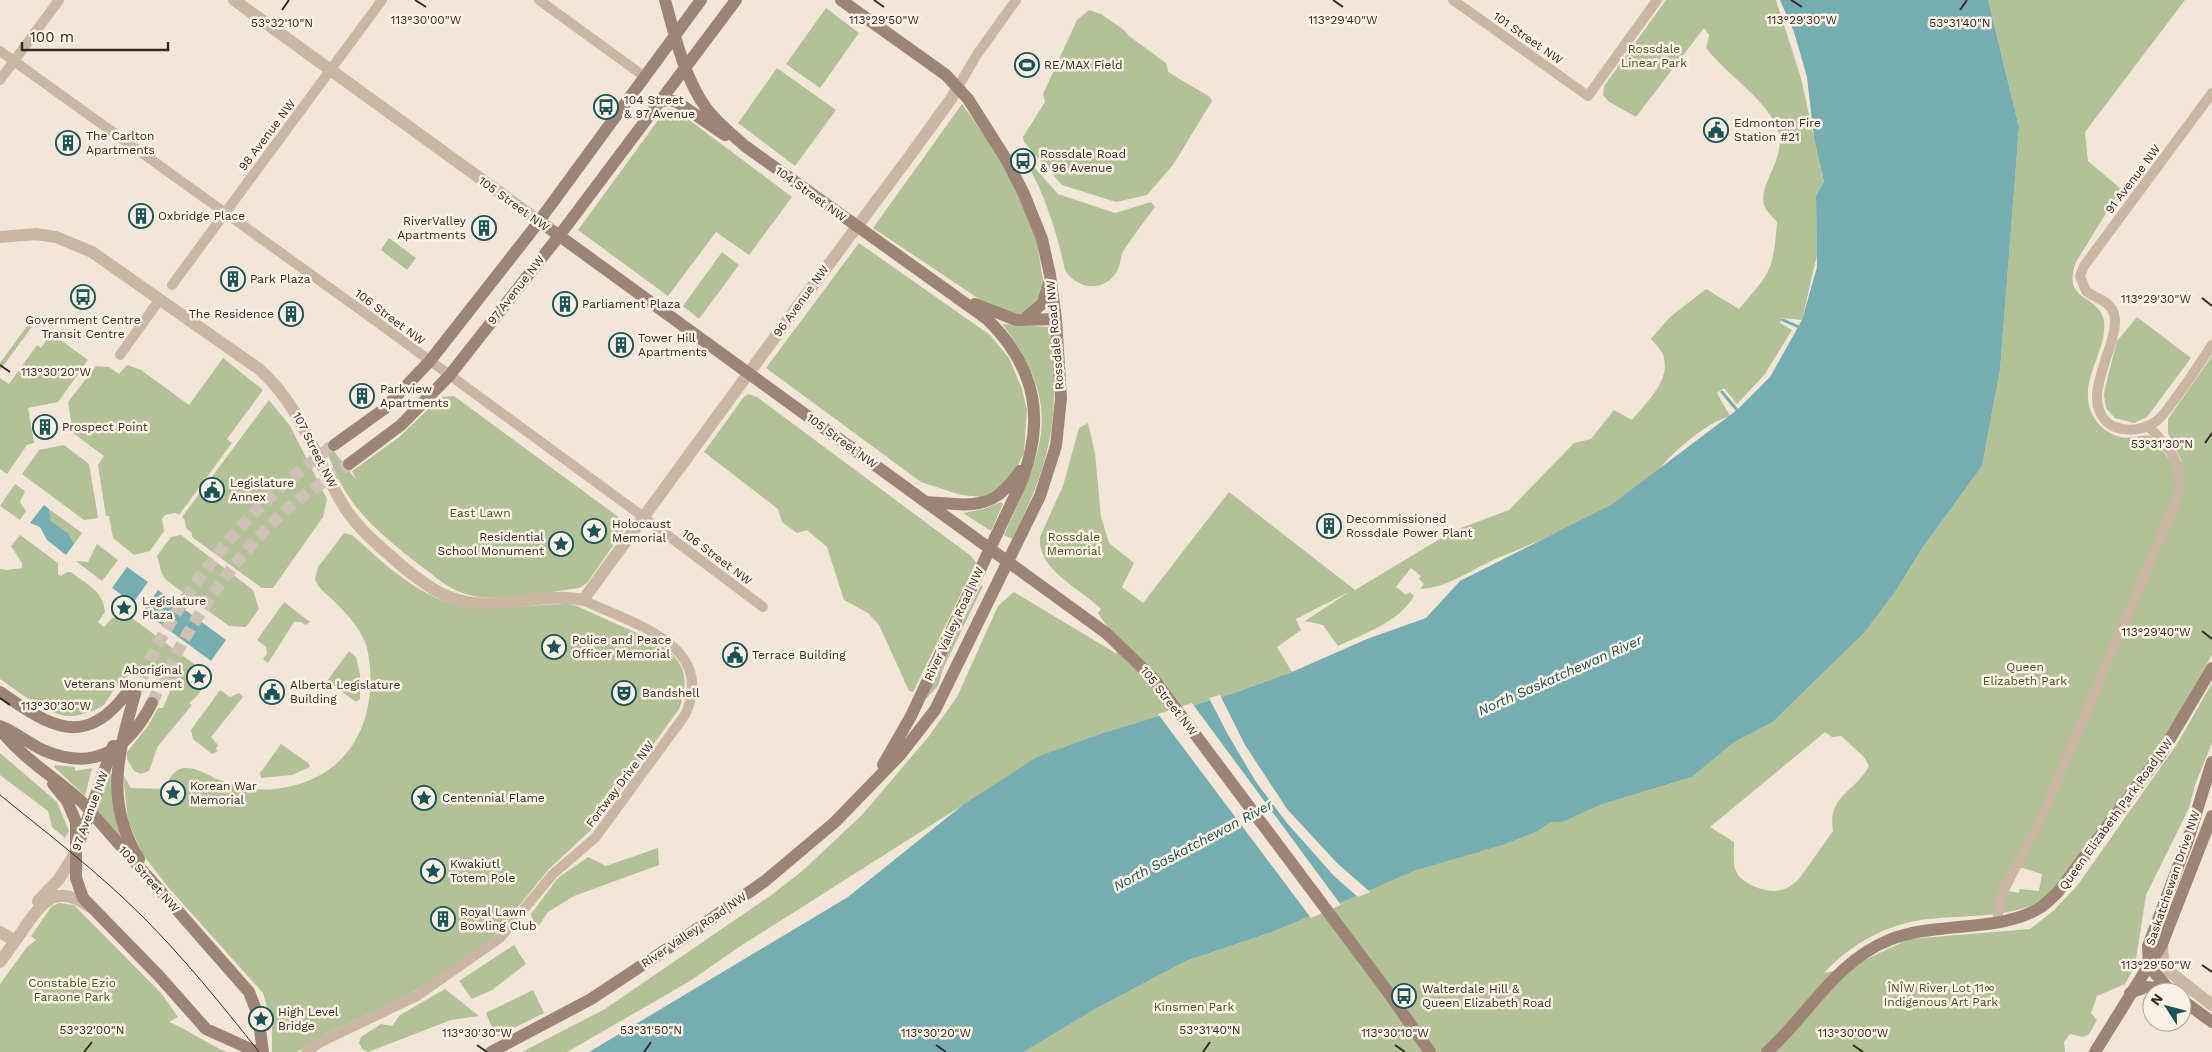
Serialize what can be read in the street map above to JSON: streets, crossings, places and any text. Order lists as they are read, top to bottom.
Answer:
{
  "streets": {
    "main road": [
      "104 Street NW",
      "105 Street NW",
      "97 Avenue NW",
      "Rossdale Road NW",
      "River Valley Road NW",
      "Queen Elizabeth Park Road NW",
      "Saskatchewan Drive NW",
      "109 Street NW"
    ],
    "street": [
      "101 Street NW",
      "98 Avenue NW",
      "91 Avenue NW",
      "96 Avenue NW",
      "106 Street NW",
      "107 Street NW",
      "Fortway Drive NW"
    ]
  },
  "crossings": [
    ["98 Avenue NW", "105 Street NW"],
    ["98 Avenue NW", "106 Street NW"],
    ["104 Street NW", "97 Avenue NW"],
    ["104 Street NW", "96 Avenue NW"],
    ["105 Street NW", "97 Avenue NW"],
    ["105 Street NW", "96 Avenue NW"],
    ["105 Street NW", "Rossdale Road NW"],
    ["105 Street NW", "River Valley Road NW"],
    ["97 Avenue NW", "106 Street NW"],
    ["97 Avenue NW", "109 Street NW"],
    ["96 Avenue NW", "106 Street NW"],
    ["96 Avenue NW", "Rossdale Road NW"],
    ["96 Avenue NW", "107 Street NW"],
    ["96 Avenue NW", "Fortway Drive NW"],
    ["Rossdale Road NW", "River Valley Road NW"],
    ["107 Street NW", "Fortway Drive NW"]
  ],
  "water": ["North Saskatchewan River"],
  "parks": [
    "Rossdale Linear Park",
    "East Lawn",
    "Rossdale Memorial",
    "Queen Elizabeth Park",
    "Constable Ezio Faraone Park",
    "ÎNÎW River Lot 11∞ Indigenous Art Park",
    "Kinsmen Park"
  ],
  "places": {
    "sports": ["RE/MAX Field"],
    "bus stop": [
      "104 Street & 97 Avenue",
      "Rossdale Road & 96 Avenue",
      "Government Centre Transit Centre",
      "Walterdale Hill & Queen Elizabeth Road"
    ],
    "public building": [
      "Edmonton Fire Station #21",
      "Legislature Annex",
      "Terrace Building",
      "Alberta Legislature Building"
    ],
    "building": [
      "The Carlton Apartments",
      "Oxbridge Place",
      "RiverValley Apartments",
      "Park Plaza",
      "Parliament Plaza",
      "The Residence",
      "Tower Hill Apartments",
      "Parkview Apartments",
      "Prospect Point",
      "Decommissioned Rossdale Power Plant",
      "Royal Lawn Bowling Club"
    ],
    "place": [
      "Holocaust Memorial",
      "Residential School Monument",
      "Legislature Plaza",
      "Police and Peace Officer Memorial",
      "Aboriginal Veterans Monument",
      "Korean War Memorial",
      "Centennial Flame",
      "Kwakiutl Totem Pole",
      "High Level Bridge"
    ],
    "theatre": ["Bandshell"]
  },
  "scale_bar": "100 m",
  "north": "top left",
  "coordinates": [
    "113°30'00\"W",
    "113°29'50\"W",
    "113°29'40\"W",
    "113°29'30\"W",
    "53°32'10\"N",
    "53°31'40\"N",
    "113°30'20\"W",
    "53°31'30\"N",
    "113°30'30\"W",
    "53°32'00\"N",
    "53°31'50\"N",
    "113°30'10\"W"
  ]
}
